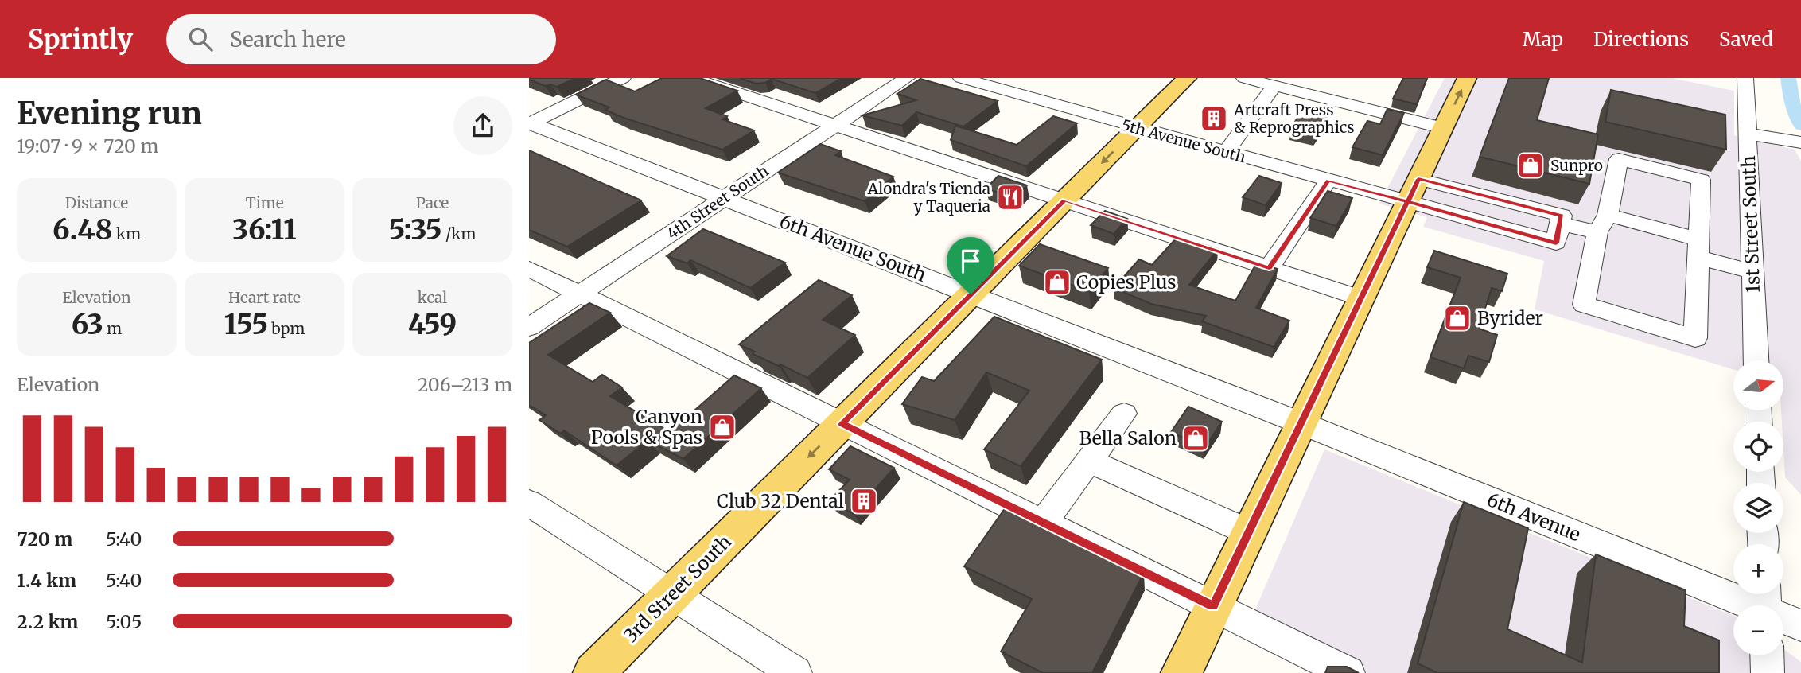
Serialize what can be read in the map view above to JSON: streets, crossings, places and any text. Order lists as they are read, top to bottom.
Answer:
{
  "streets": {
    "main road": ["3rd Street South"],
    "street": [
      "5th Avenue South",
      "4th Street South",
      "1st Street South",
      "6th Avenue South",
      "6th Avenue"
    ]
  },
  "crossings": [
    ["5th Avenue South", "3rd Street South"],
    ["4th Street South", "6th Avenue South"],
    ["6th Avenue South", "6th Avenue"],
    ["6th Avenue South", "3rd Street South"]
  ],
  "one_way": ["3rd Street South"],
  "places": {
    "building": ["Artcraft Press & Reprographics", "Club 32 Dental"],
    "shop": [
      "Sunpro",
      "Copies Plus",
      "Byrider",
      "Canyon Pools & Spas",
      "Bella Salon"
    ],
    "restaurant": ["Alondra's Tienda y Taqueria"]
  },
  "north": "right",
  "page": {
    "header": "Sprintly",
    "search": "Search here",
    "nav": ["Map", "Directions", "Saved"],
    "heading": ["Evening run", "19:07 · 9 × 720 m"],
    "stats": [
      ["Distance", "6.48 km"],
      ["Time", "36:11"],
      ["Pace", "5:35 /km"],
      ["Elevation", "63 m"],
      ["Heart rate", "155 bpm"],
      ["kcal", "459"]
    ],
    "map_buttons": ["+", "−"],
    "chart": ["Elevation", "206–213 m"],
    "list": [
      {
        "name": "720 m",
        "note": "5:40"
      },
      {
        "name": "1.4 km",
        "note": "5:40"
      },
      {
        "name": "2.2 km",
        "note": "5:05"
      }
    ]
  }
}
